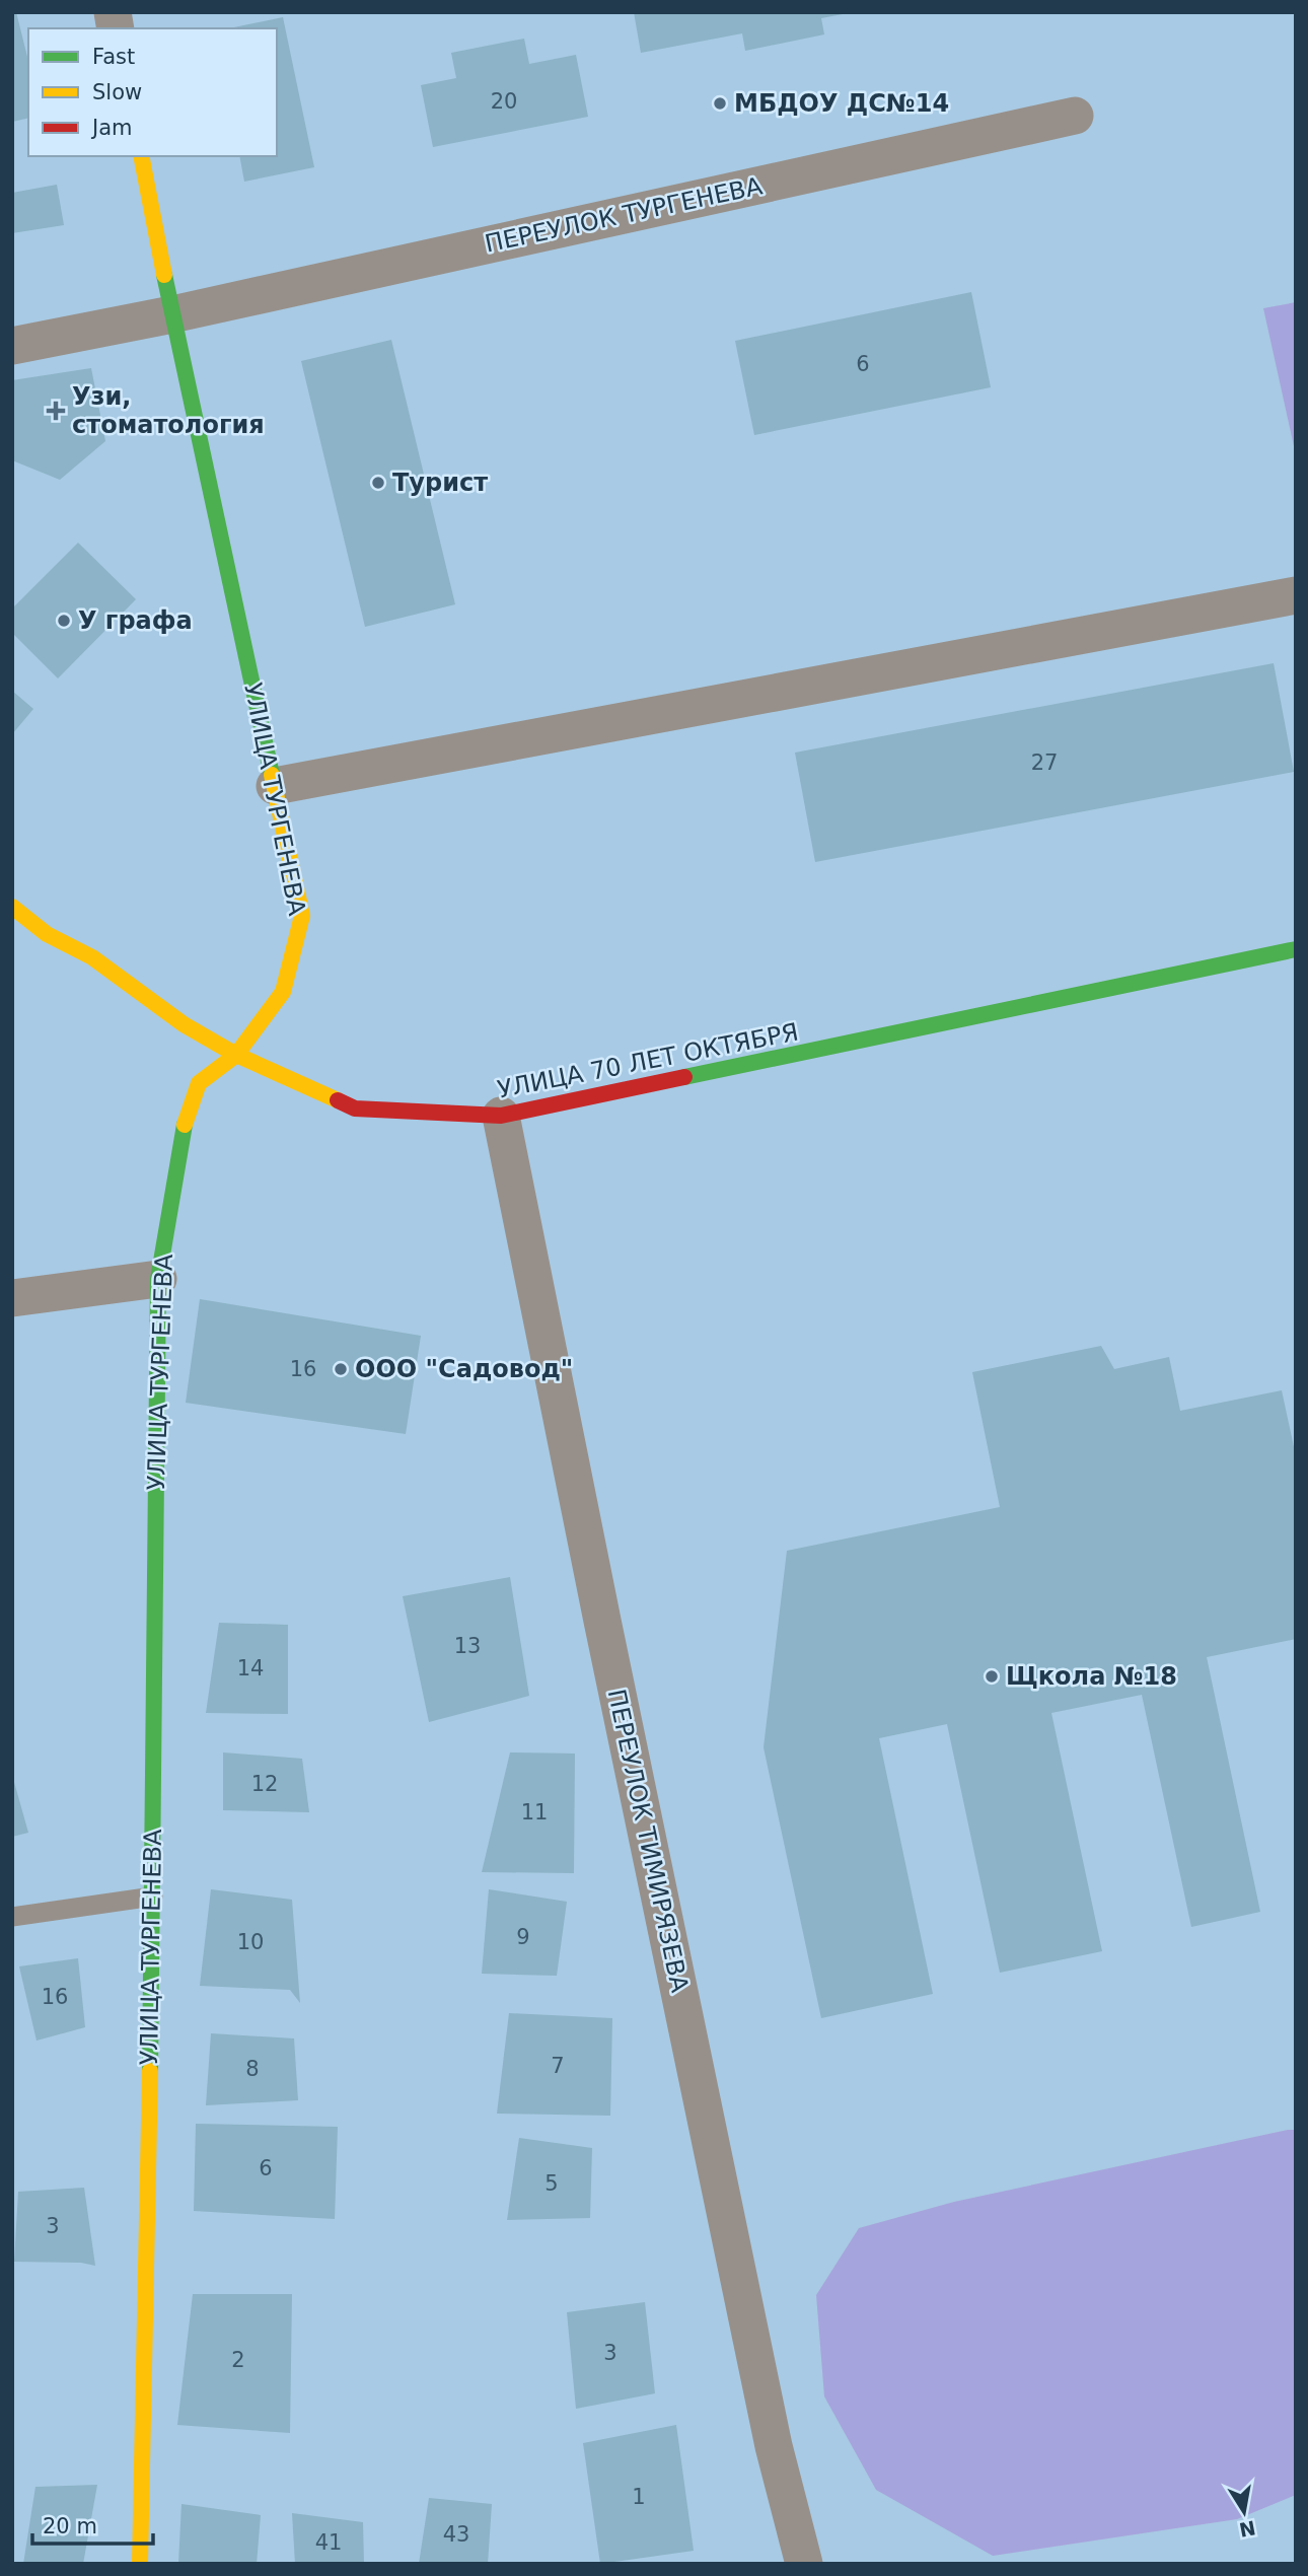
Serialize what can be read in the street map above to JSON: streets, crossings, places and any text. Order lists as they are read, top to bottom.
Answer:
{
  "streets": {
    "street": [
      "ПЕРЕУЛОК ТУРГЕНЕВА",
      "УЛИЦА ТУРГЕНЕВА",
      "УЛИЦА 70 ЛЕТ ОКТЯБРЯ",
      "ПЕРЕУЛОК ТИМИРЯЗЕВА"
    ]
  },
  "crossings": [
    ["ПЕРЕУЛОК ТУРГЕНЕВА", "УЛИЦА ТУРГЕНЕВА"],
    ["УЛИЦА ТУРГЕНЕВА", "УЛИЦА 70 ЛЕТ ОКТЯБРЯ"],
    ["УЛИЦА 70 ЛЕТ ОКТЯБРЯ", "ПЕРЕУЛОК ТИМИРЯЗЕВА"]
  ],
  "places": {
    "other": [
      "МБДОУ ДС№14",
      "Турист",
      "У графа",
      "ООО \"Садовод\"",
      "Щкола №18"
    ],
    "health": ["Узи, стоматология"]
  },
  "house_numbers": [
    "20",
    "6",
    "27",
    "16",
    "13",
    "14",
    "12",
    "11",
    "9",
    "10",
    "16",
    "7",
    "8",
    "6",
    "5",
    "3",
    "3",
    "2",
    "1",
    "43",
    "41"
  ],
  "legend": ["Fast", "Slow", "Jam"],
  "scale_bar": "20 m",
  "north": "bottom"
}
